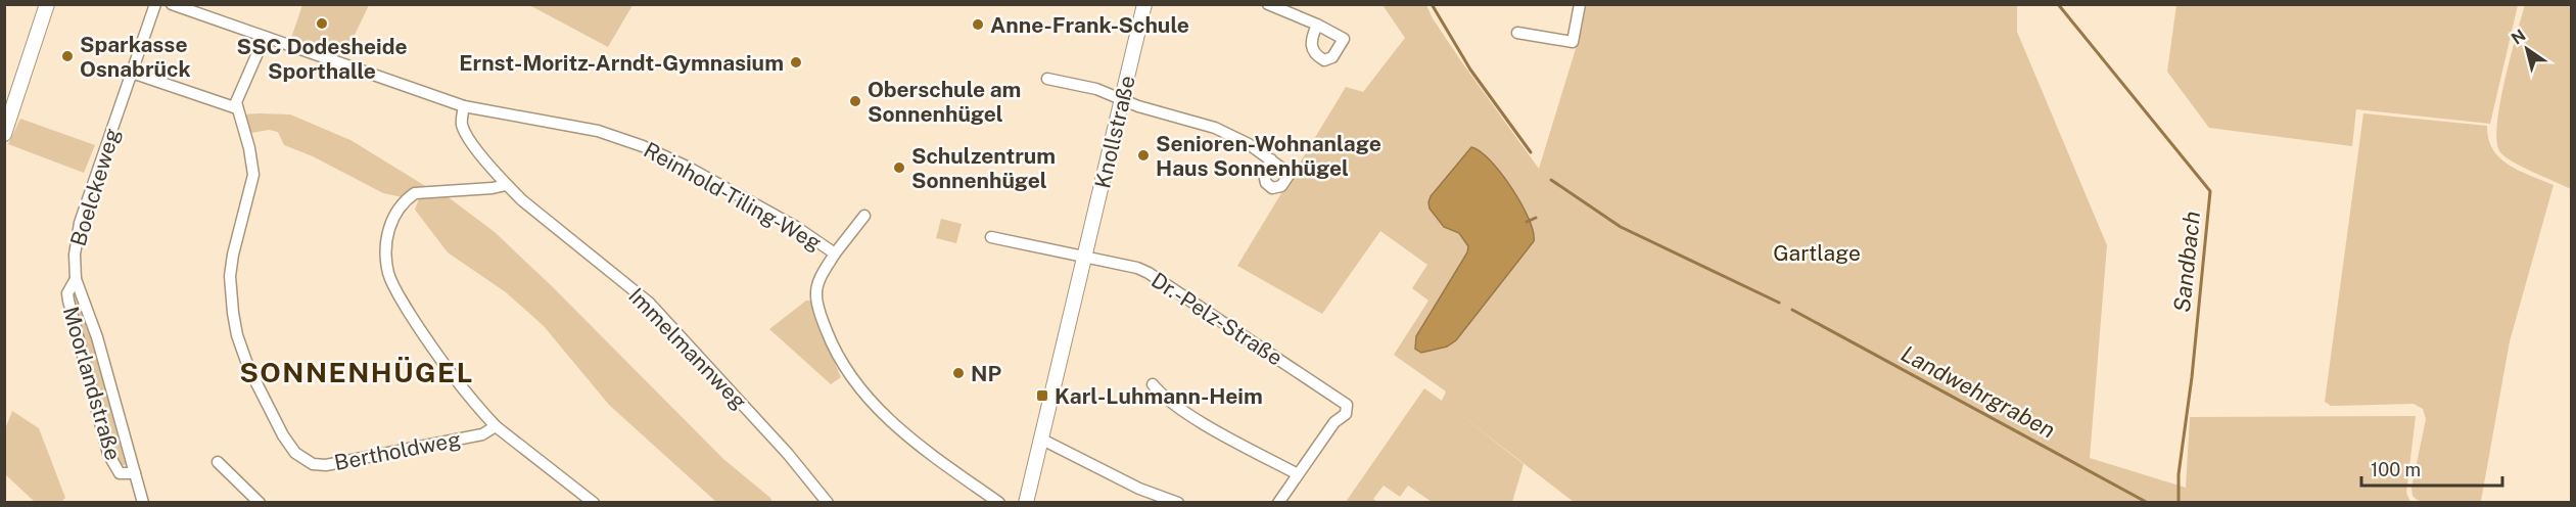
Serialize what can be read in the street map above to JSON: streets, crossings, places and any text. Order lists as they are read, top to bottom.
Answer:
{
  "streets": {
    "street": [
      "Knollstraße",
      "Boelckeweg",
      "Reinhold-Tiling-Weg",
      "Dr.-Pelz-Straße",
      "Immelmannweg",
      "Moorlandstraße",
      "Bertholdweg"
    ]
  },
  "crossings": [
    ["Knollstraße", "Dr.-Pelz-Straße"],
    ["Boelckeweg", "Moorlandstraße"],
    ["Reinhold-Tiling-Weg", "Immelmannweg"]
  ],
  "districts": ["SONNENHÜGEL"],
  "water": ["Sandbach", "Landwehrgraben"],
  "parks": ["Gartlage"],
  "places": {
    "other": [
      "SSC Dodesheide Sporthalle",
      "Anne-Frank-Schule",
      "Sparkasse Osnabrück",
      "Ernst-Moritz-Arndt-Gymnasium",
      "Oberschule am Sonnenhügel",
      "Senioren-Wohnanlage Haus Sonnenhügel",
      "Schulzentrum Sonnenhügel",
      "NP"
    ],
    "transit": ["Karl-Luhmann-Heim"]
  },
  "scale_bar": "100 m",
  "north": "top left"
}
